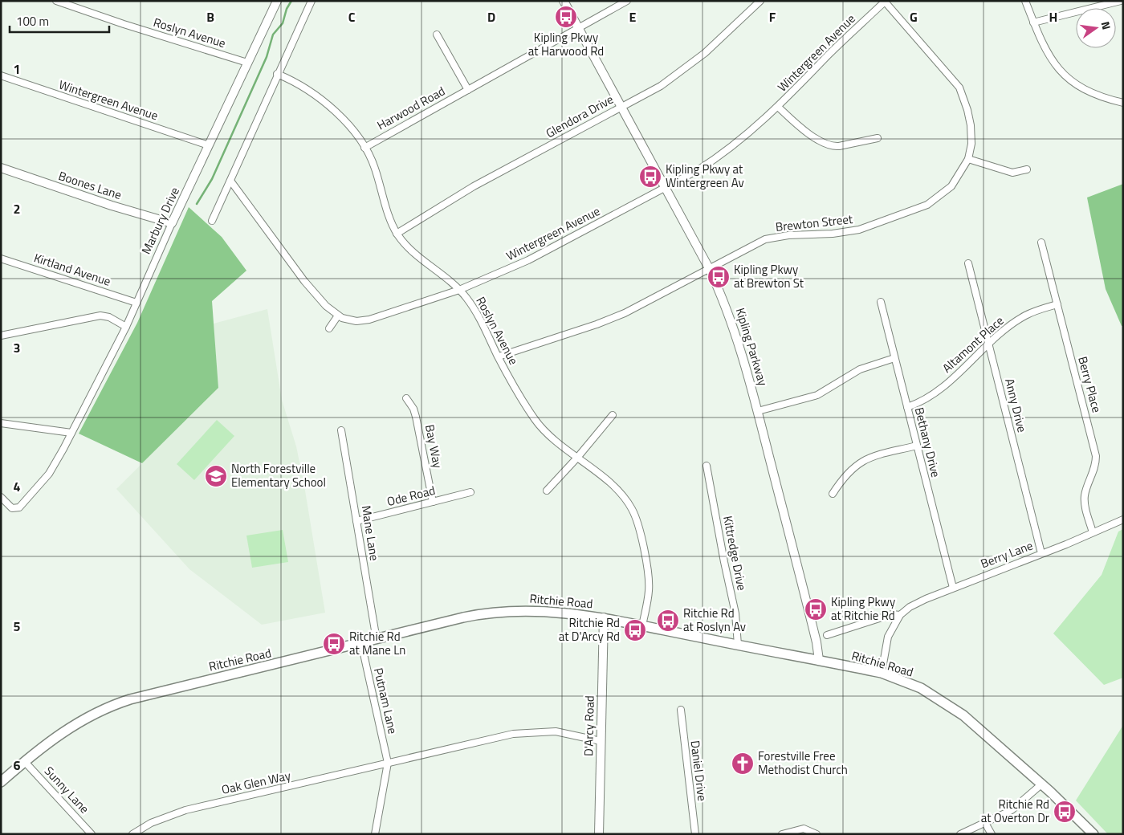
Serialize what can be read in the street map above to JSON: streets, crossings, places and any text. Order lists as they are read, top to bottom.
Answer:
{
  "streets": {
    "main road": ["Ritchie Road"],
    "street": [
      "Roslyn Avenue",
      "Wintergreen Avenue",
      "Harwood Road",
      "Glendora Drive",
      "Boones Lane",
      "Marbury Drive",
      "Brewton Street",
      "Kirtland Avenue",
      "Altamont Place",
      "Kipling Parkway",
      "Berry Place",
      "Anny Drive",
      "Bethany Drive",
      "Bay Way",
      "Ode Road",
      "Mane Lane",
      "Kittredge Drive",
      "Berry Lane",
      "Putnam Lane",
      "D'Arcy Road",
      "Daniel Drive",
      "Oak Glen Way",
      "Sunny Lane"
    ]
  },
  "crossings": [
    ["Roslyn Avenue", "Wintergreen Avenue"],
    ["Roslyn Avenue", "Harwood Road"],
    ["Roslyn Avenue", "Glendora Drive"],
    ["Roslyn Avenue", "Marbury Drive"],
    ["Roslyn Avenue", "Brewton Street"],
    ["Roslyn Avenue", "Ritchie Road"],
    ["Wintergreen Avenue", "Marbury Drive"],
    ["Wintergreen Avenue", "Brewton Street"],
    ["Wintergreen Avenue", "Kipling Parkway"],
    ["Harwood Road", "Kipling Parkway"],
    ["Glendora Drive", "Kipling Parkway"],
    ["Boones Lane", "Marbury Drive"],
    ["Marbury Drive", "Kirtland Avenue"],
    ["Brewton Street", "Kipling Parkway"],
    ["Altamont Place", "Berry Place"],
    ["Altamont Place", "Anny Drive"],
    ["Altamont Place", "Bethany Drive"],
    ["Kipling Parkway", "Ritchie Road"],
    ["Berry Place", "Berry Lane"],
    ["Anny Drive", "Berry Lane"],
    ["Bethany Drive", "Berry Lane"],
    ["Bay Way", "Ode Road"],
    ["Ode Road", "Mane Lane"],
    ["Mane Lane", "Ritchie Road"],
    ["Kittredge Drive", "Ritchie Road"],
    ["Berry Lane", "Ritchie Road"],
    ["Ritchie Road", "Putnam Lane"],
    ["Ritchie Road", "D'Arcy Road"],
    ["Ritchie Road", "Sunny Lane"],
    ["Putnam Lane", "Oak Glen Way"],
    ["D'Arcy Road", "Oak Glen Way"]
  ],
  "places": {
    "bus stop": [
      "Kipling Pkwy at Harwood Rd",
      "Kipling Pkwy at Wintergreen Av",
      "Kipling Pkwy at Brewton St",
      "Kipling Pkwy at Ritchie Rd",
      "Ritchie Rd at Roslyn Av",
      "Ritchie Rd at D'Arcy Rd",
      "Ritchie Rd at Mane Ln",
      "Ritchie Rd at Overton Dr"
    ],
    "school or university": ["North Forestville Elementary School"],
    "church": ["Forestville Free Methodist Church"]
  },
  "scale_bar": "100 m",
  "north": "right",
  "grid": {
    "columns": [
      "B",
      "C",
      "D",
      "E",
      "F",
      "G",
      "H"
    ],
    "rows": [
      "1",
      "2",
      "3",
      "4",
      "5",
      "6"
    ]
  }
}
